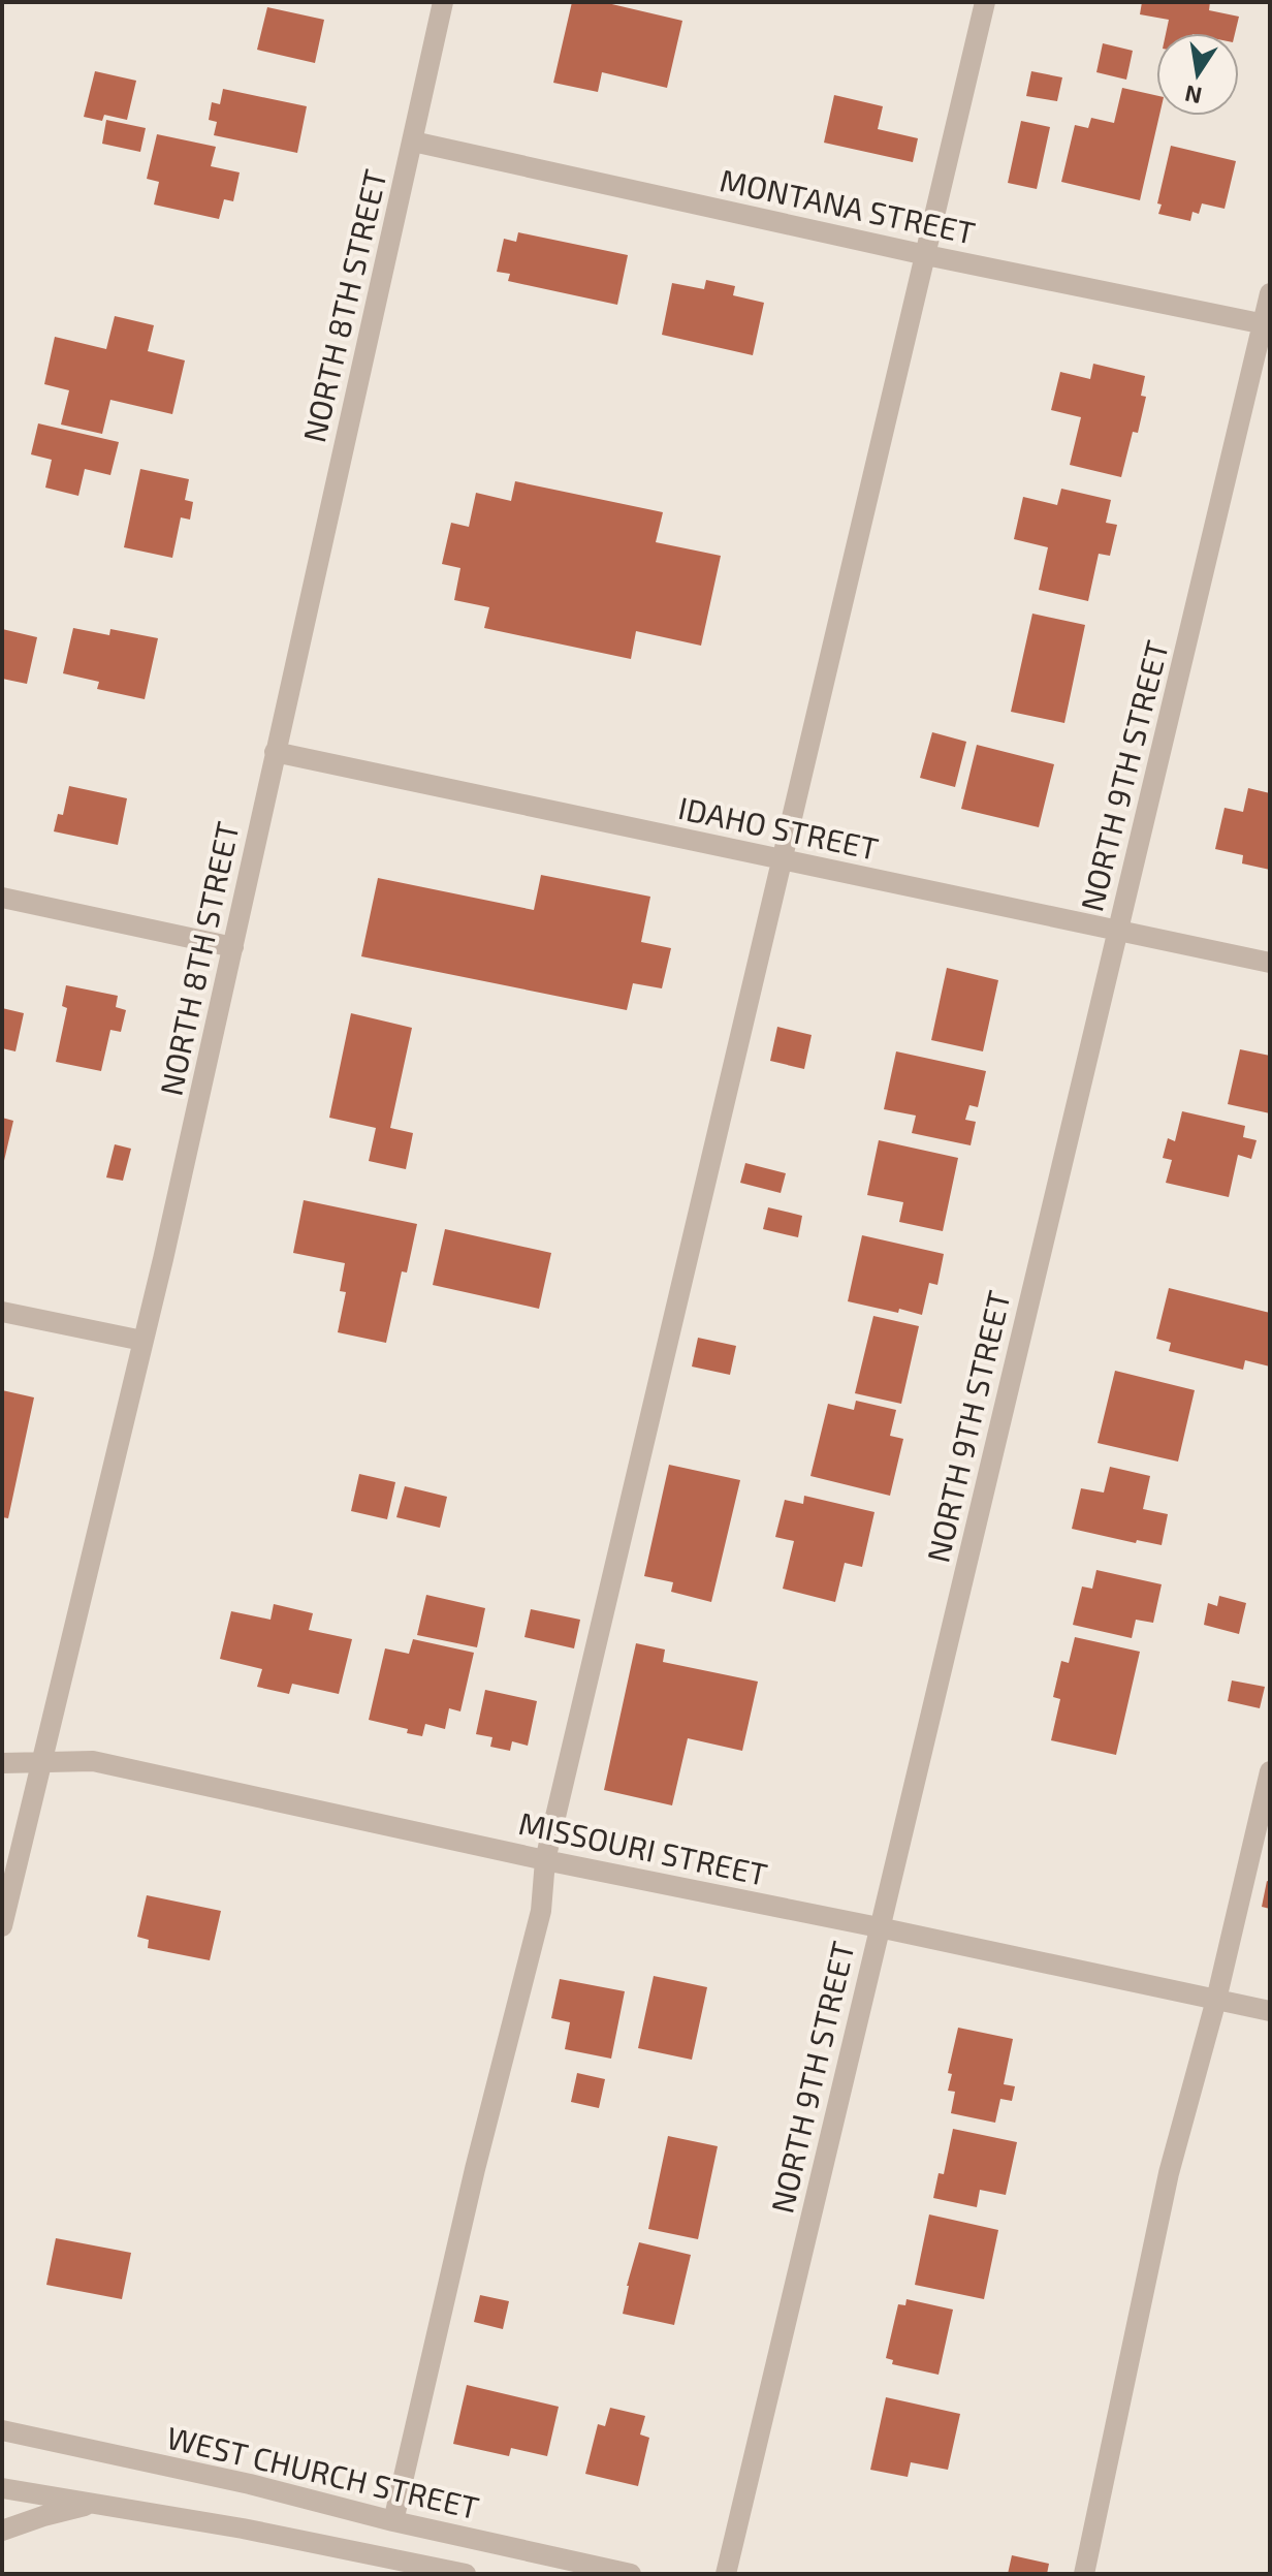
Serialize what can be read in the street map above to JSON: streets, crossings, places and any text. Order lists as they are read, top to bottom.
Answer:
{
  "streets": {
    "street": [
      "MONTANA STREET",
      "NORTH 8TH STREET",
      "NORTH 9TH STREET",
      "IDAHO STREET",
      "MISSOURI STREET",
      "WEST CHURCH STREET"
    ]
  },
  "crossings": [
    ["MONTANA STREET", "NORTH 8TH STREET"],
    ["MONTANA STREET", "NORTH 9TH STREET"],
    ["NORTH 8TH STREET", "IDAHO STREET"],
    ["NORTH 8TH STREET", "MISSOURI STREET"],
    ["NORTH 9TH STREET", "IDAHO STREET"],
    ["NORTH 9TH STREET", "MISSOURI STREET"]
  ],
  "north": "bottom"
}
